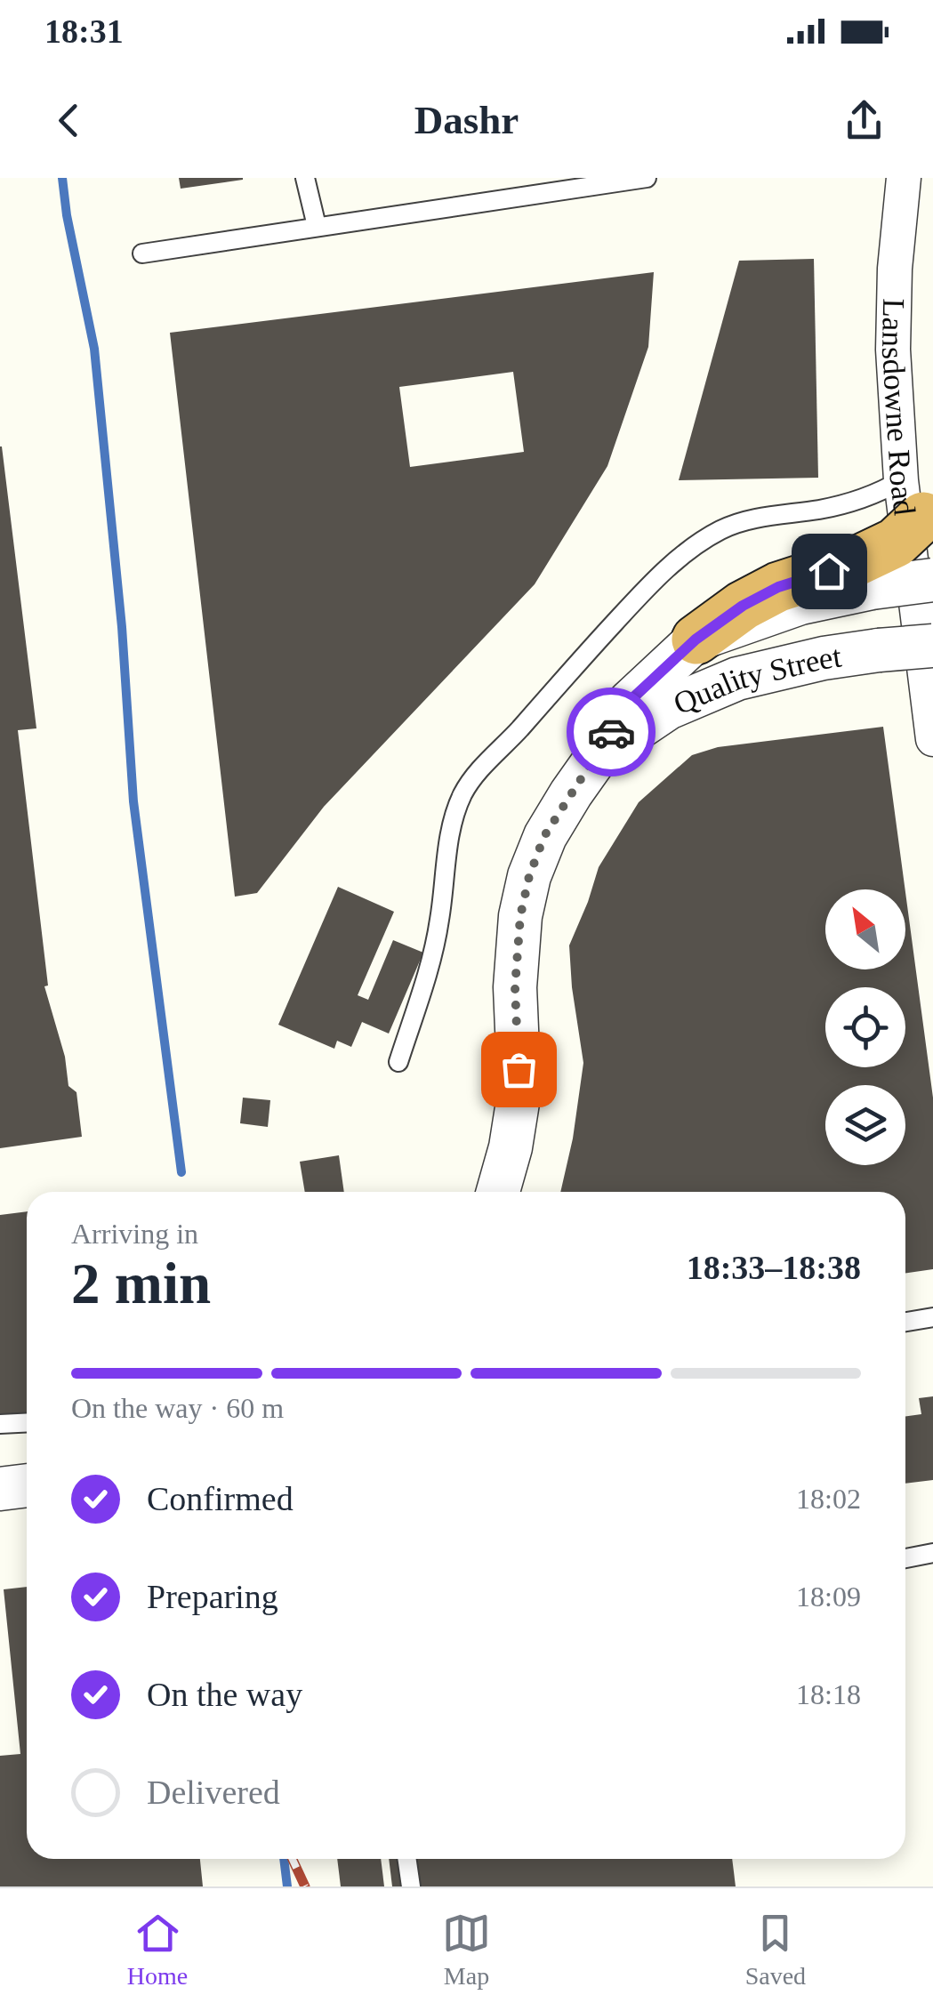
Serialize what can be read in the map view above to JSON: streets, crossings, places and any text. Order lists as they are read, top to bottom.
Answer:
{
  "streets": {
    "street": ["Lansdowne Road", "Quality Street"]
  },
  "north": "top left",
  "page": {
    "status": "18:31",
    "header": "Dashr",
    "heading": ["2 min", "Arriving in", "18:33–18:38"],
    "bar": "On the way · 60 m",
    "list": [
      ["Confirmed", "18:02"],
      ["Preparing", "18:09"],
      ["On the way", "18:18"],
      "Delivered"
    ],
    "tabs": ["Home", "Map", "Saved"]
  }
}
